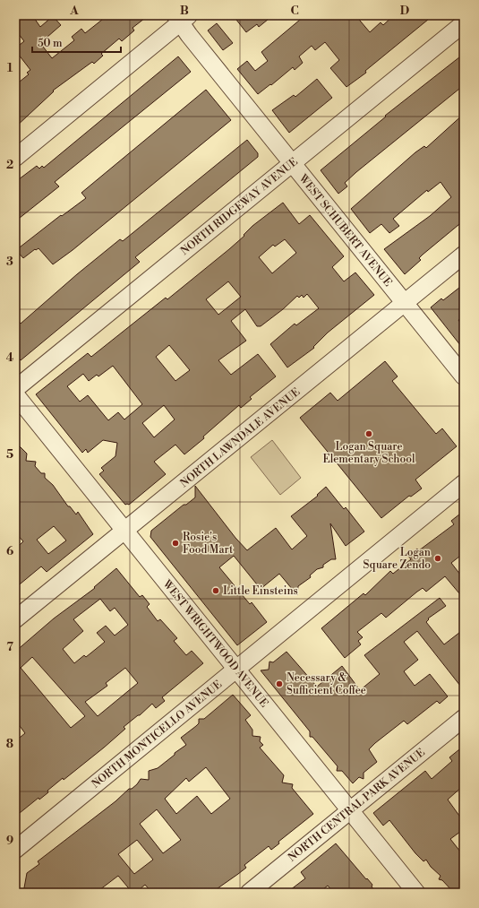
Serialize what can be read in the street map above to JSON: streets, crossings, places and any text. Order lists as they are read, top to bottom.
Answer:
{
  "streets": {
    "street": [
      "NORTH RIDGEWAY AVENUE",
      "WEST SCHUBERT AVENUE",
      "NORTH LAWNDALE AVENUE",
      "WEST WRIGHTWOOD AVENUE",
      "NORTH MONTICELLO AVENUE",
      "NORTH CENTRAL PARK AVENUE"
    ]
  },
  "crossings": [
    ["NORTH RIDGEWAY AVENUE", "WEST SCHUBERT AVENUE"],
    ["WEST SCHUBERT AVENUE", "NORTH LAWNDALE AVENUE"],
    ["NORTH LAWNDALE AVENUE", "WEST WRIGHTWOOD AVENUE"],
    ["WEST WRIGHTWOOD AVENUE", "NORTH MONTICELLO AVENUE"],
    ["WEST WRIGHTWOOD AVENUE", "NORTH CENTRAL PARK AVENUE"]
  ],
  "places": [
    "Logan Square Elementary School",
    "Rosie's Food Mart",
    "Logan Square Zendo",
    "Little Einsteins",
    "Necessary & Sufficient Coffee"
  ],
  "scale_bar": "50 m",
  "grid": {
    "columns": [
      "A",
      "B",
      "C",
      "D"
    ],
    "rows": [
      "1",
      "2",
      "3",
      "4",
      "5",
      "6",
      "7",
      "8",
      "9"
    ]
  }
}
